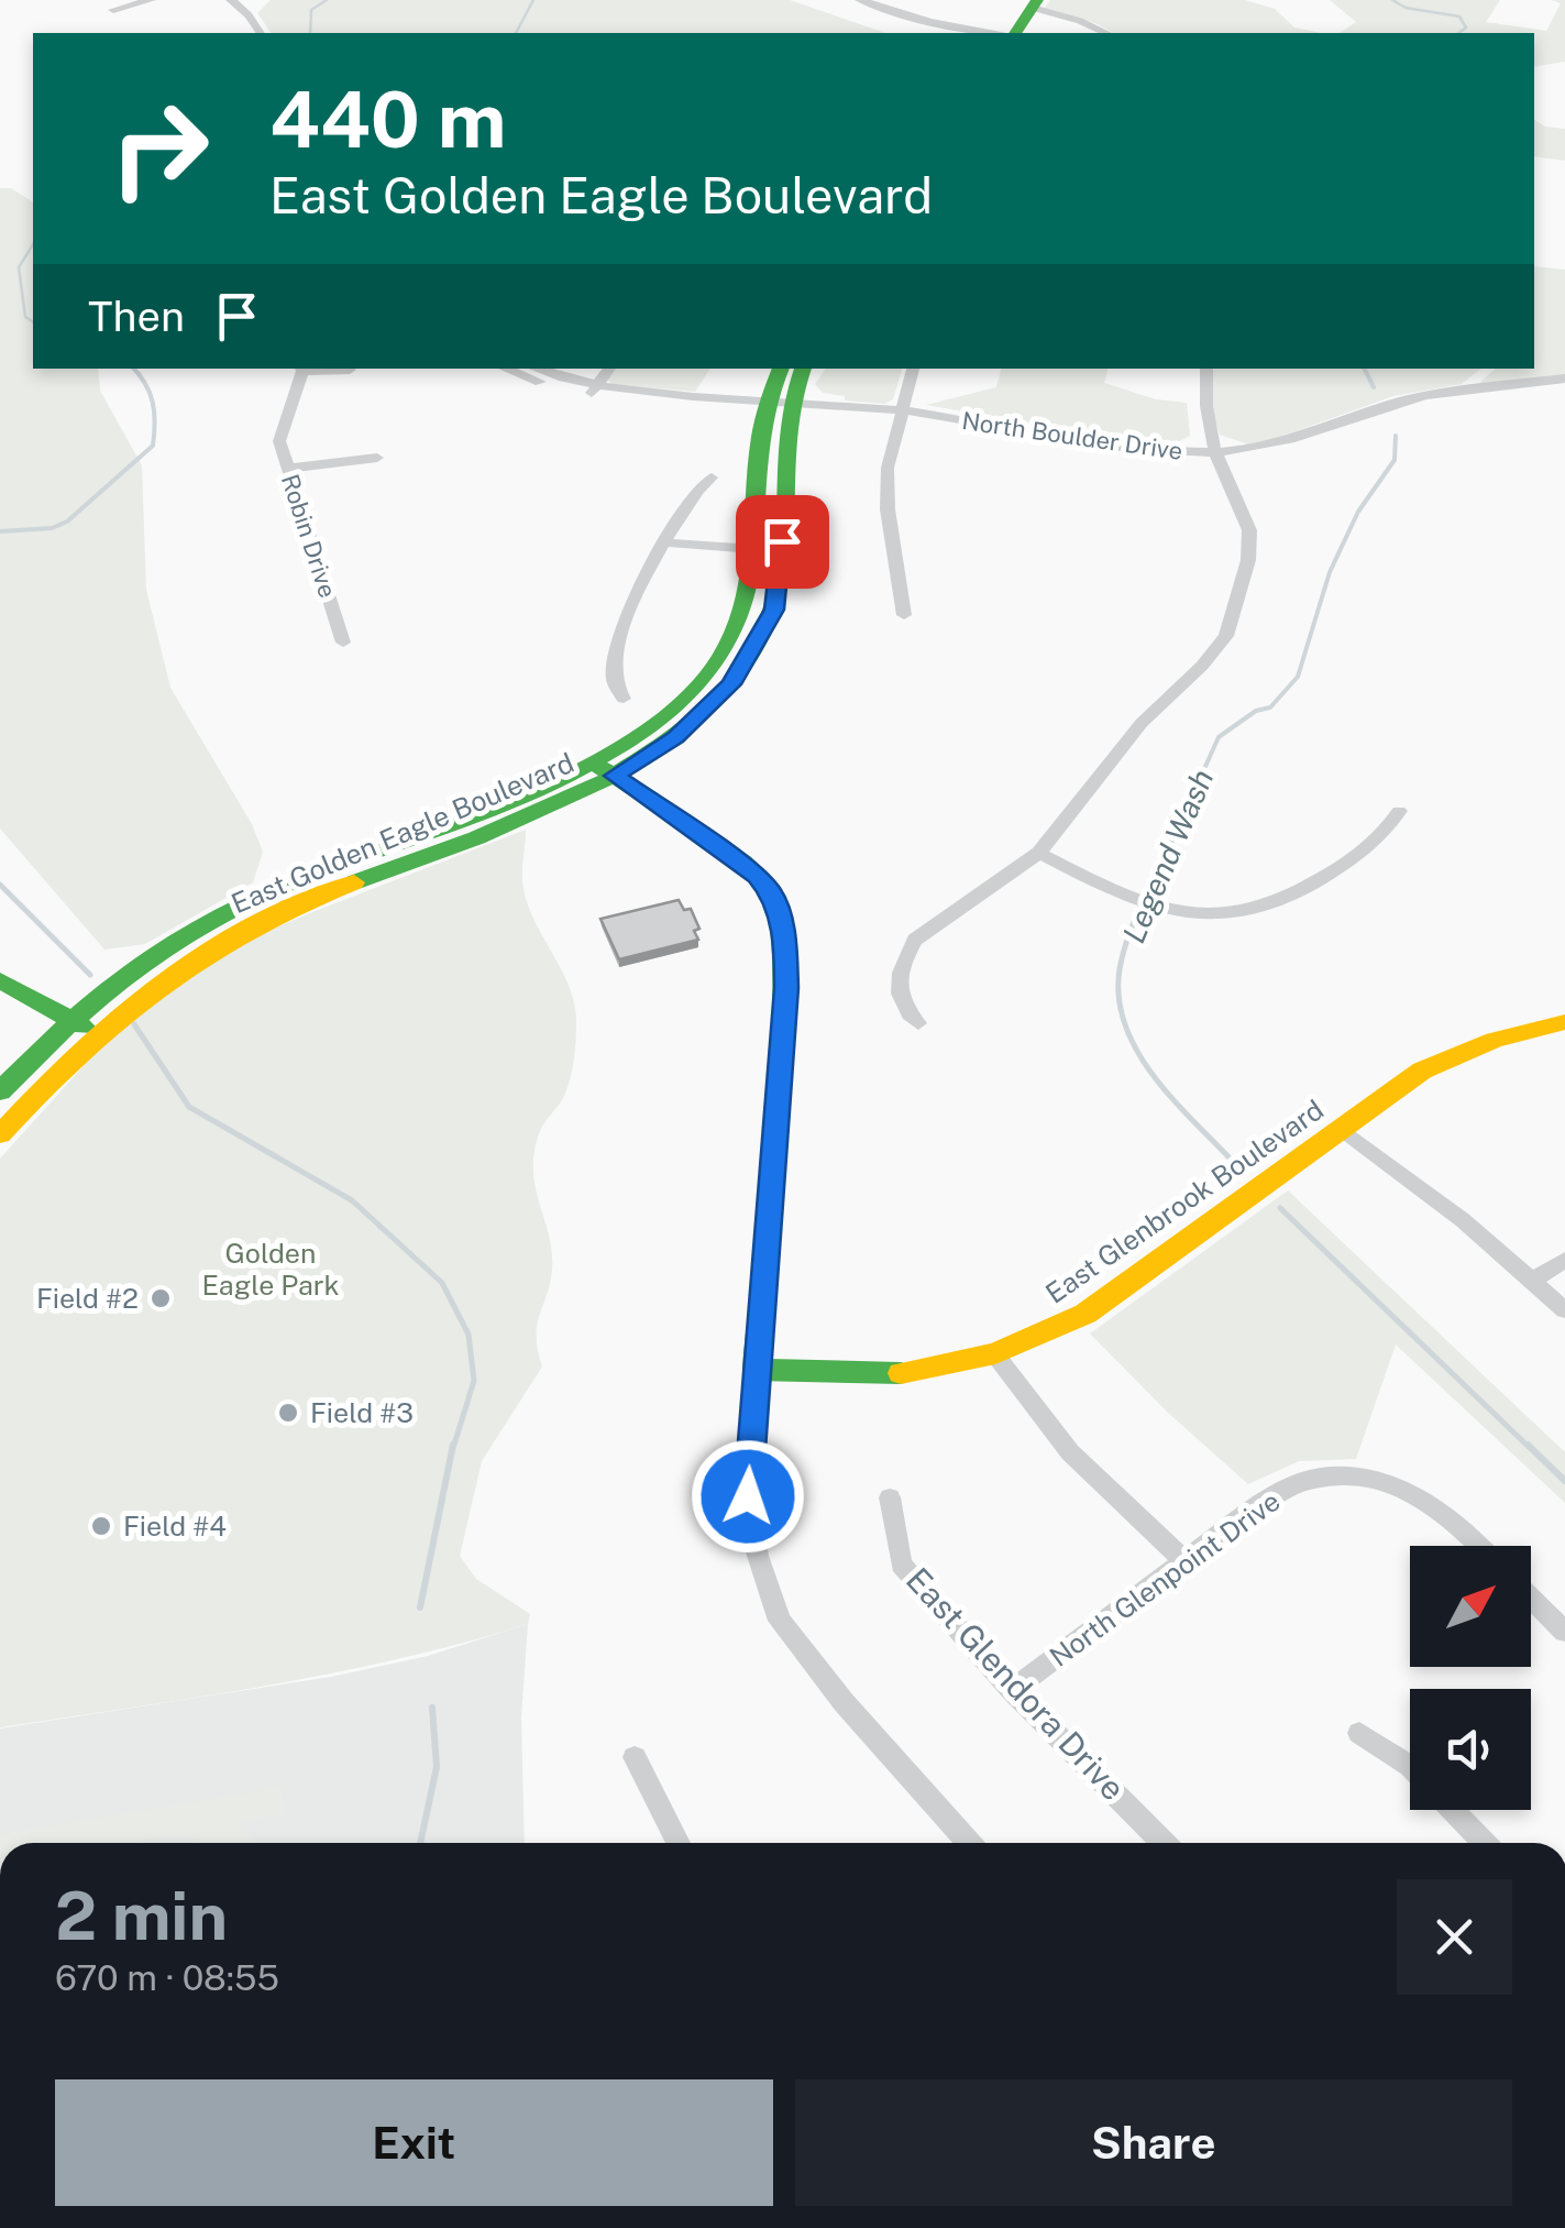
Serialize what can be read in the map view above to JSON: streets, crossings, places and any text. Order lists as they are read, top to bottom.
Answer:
{
  "streets": {
    "street": [
      "North Boulder Drive",
      "Robin Drive",
      "East Golden Eagle Boulevard",
      "East Glenbrook Boulevard",
      "North Glenpoint Drive",
      "East Glendora Drive"
    ]
  },
  "crossings": [
    ["North Boulder Drive", "East Golden Eagle Boulevard"],
    ["North Glenpoint Drive", "East Glendora Drive"]
  ],
  "water": ["Legend Wash"],
  "parks": ["Golden Eagle Park"],
  "places": ["Field #2", "Field #3", "Field #4"],
  "north": "top right",
  "page": {
    "turn": ["440 m", "East Golden Eagle Boulevard"],
    "then": "Then",
    "heading": ["2 min", "670 m · 08:55"],
    "buttons": ["Exit", "Share"]
  }
}
